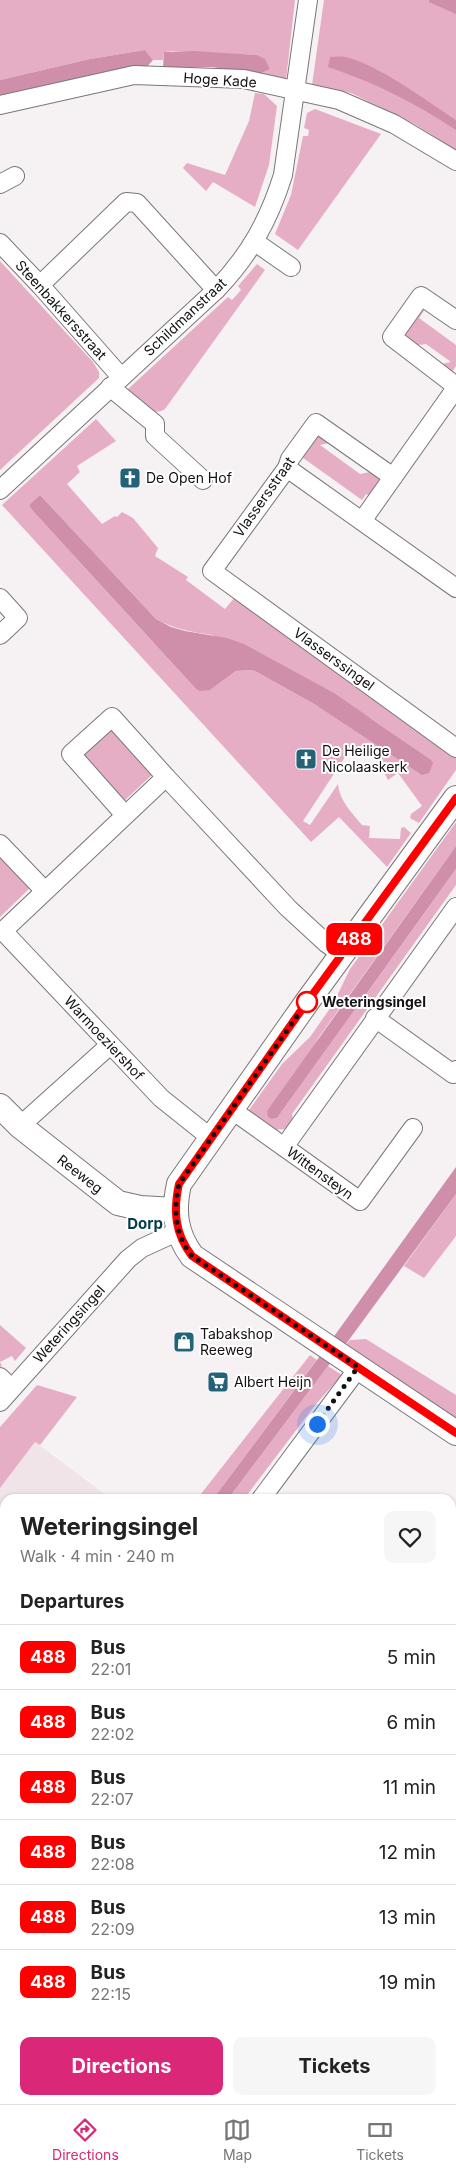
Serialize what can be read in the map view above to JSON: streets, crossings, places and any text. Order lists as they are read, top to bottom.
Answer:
{
  "streets": {
    "main road": ["Reeweg"],
    "street": [
      "Hoge Kade",
      "Steenbakkersstraat",
      "Schildmanstraat",
      "Vlassersstraat",
      "Vlasserssingel",
      "Warmoeziershof",
      "Wittensteyn",
      "Weteringsingel"
    ]
  },
  "crossings": [
    ["Hoge Kade", "Schildmanstraat"],
    ["Steenbakkersstraat", "Schildmanstraat"],
    ["Vlassersstraat", "Vlasserssingel"],
    ["Reeweg", "Weteringsingel"]
  ],
  "districts": ["Dorp"],
  "places": {
    "church": ["De Open Hof", "De Heilige Nicolaaskerk"],
    "other": ["Weteringsingel"],
    "shop": ["Tabakshop Reeweg"],
    "supermarket": ["Albert Heijn"]
  },
  "lines": ["bus line 488"],
  "page": {
    "on_map": "488",
    "heading": [
      ["Weteringsingel", "Walk · 4 min · 240 m"],
      "Departures"
    ],
    "list": [
      {
        "mark": "488",
        "name": "Bus",
        "note": "22:01",
        "value": "5 min"
      },
      {
        "mark": "488",
        "name": "Bus",
        "note": "22:02",
        "value": "6 min"
      },
      {
        "mark": "488",
        "name": "Bus",
        "note": "22:07",
        "value": "11 min"
      },
      {
        "mark": "488",
        "name": "Bus",
        "note": "22:08",
        "value": "12 min"
      },
      {
        "mark": "488",
        "name": "Bus",
        "note": "22:09",
        "value": "13 min"
      },
      {
        "mark": "488",
        "name": "Bus",
        "note": "22:15",
        "value": "19 min"
      }
    ],
    "buttons": ["Directions", "Tickets"],
    "tabs": ["Directions", "Map", "Tickets"]
  }
}
